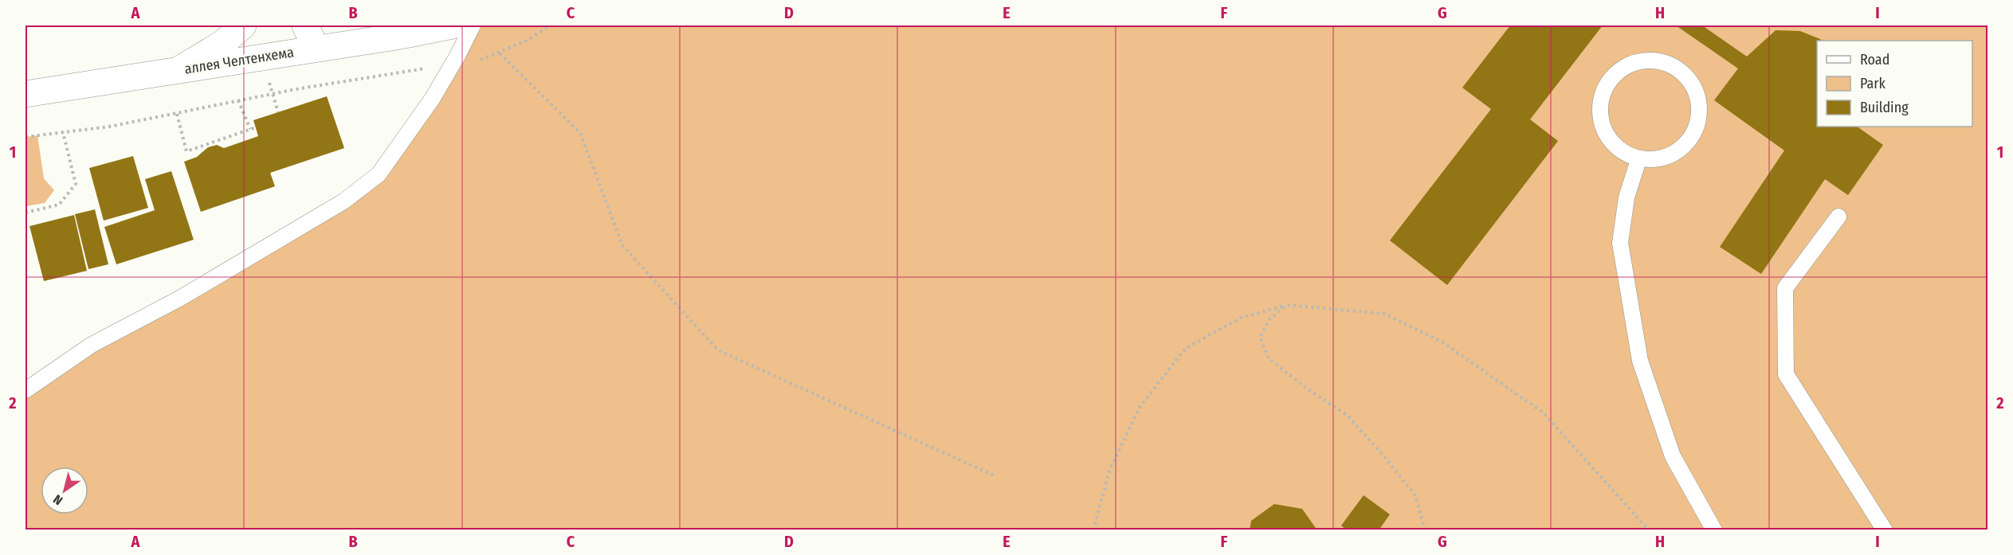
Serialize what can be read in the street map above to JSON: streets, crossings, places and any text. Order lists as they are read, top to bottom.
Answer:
{
  "streets": {
    "main road": ["аллея Челтенхема"]
  },
  "legend": ["Road", "Park", "Building"],
  "north": "bottom left",
  "grid": {
    "columns": [
      "A",
      "B",
      "C",
      "D",
      "E",
      "F",
      "G",
      "H",
      "I"
    ],
    "rows": ["1", "2"]
  }
}
